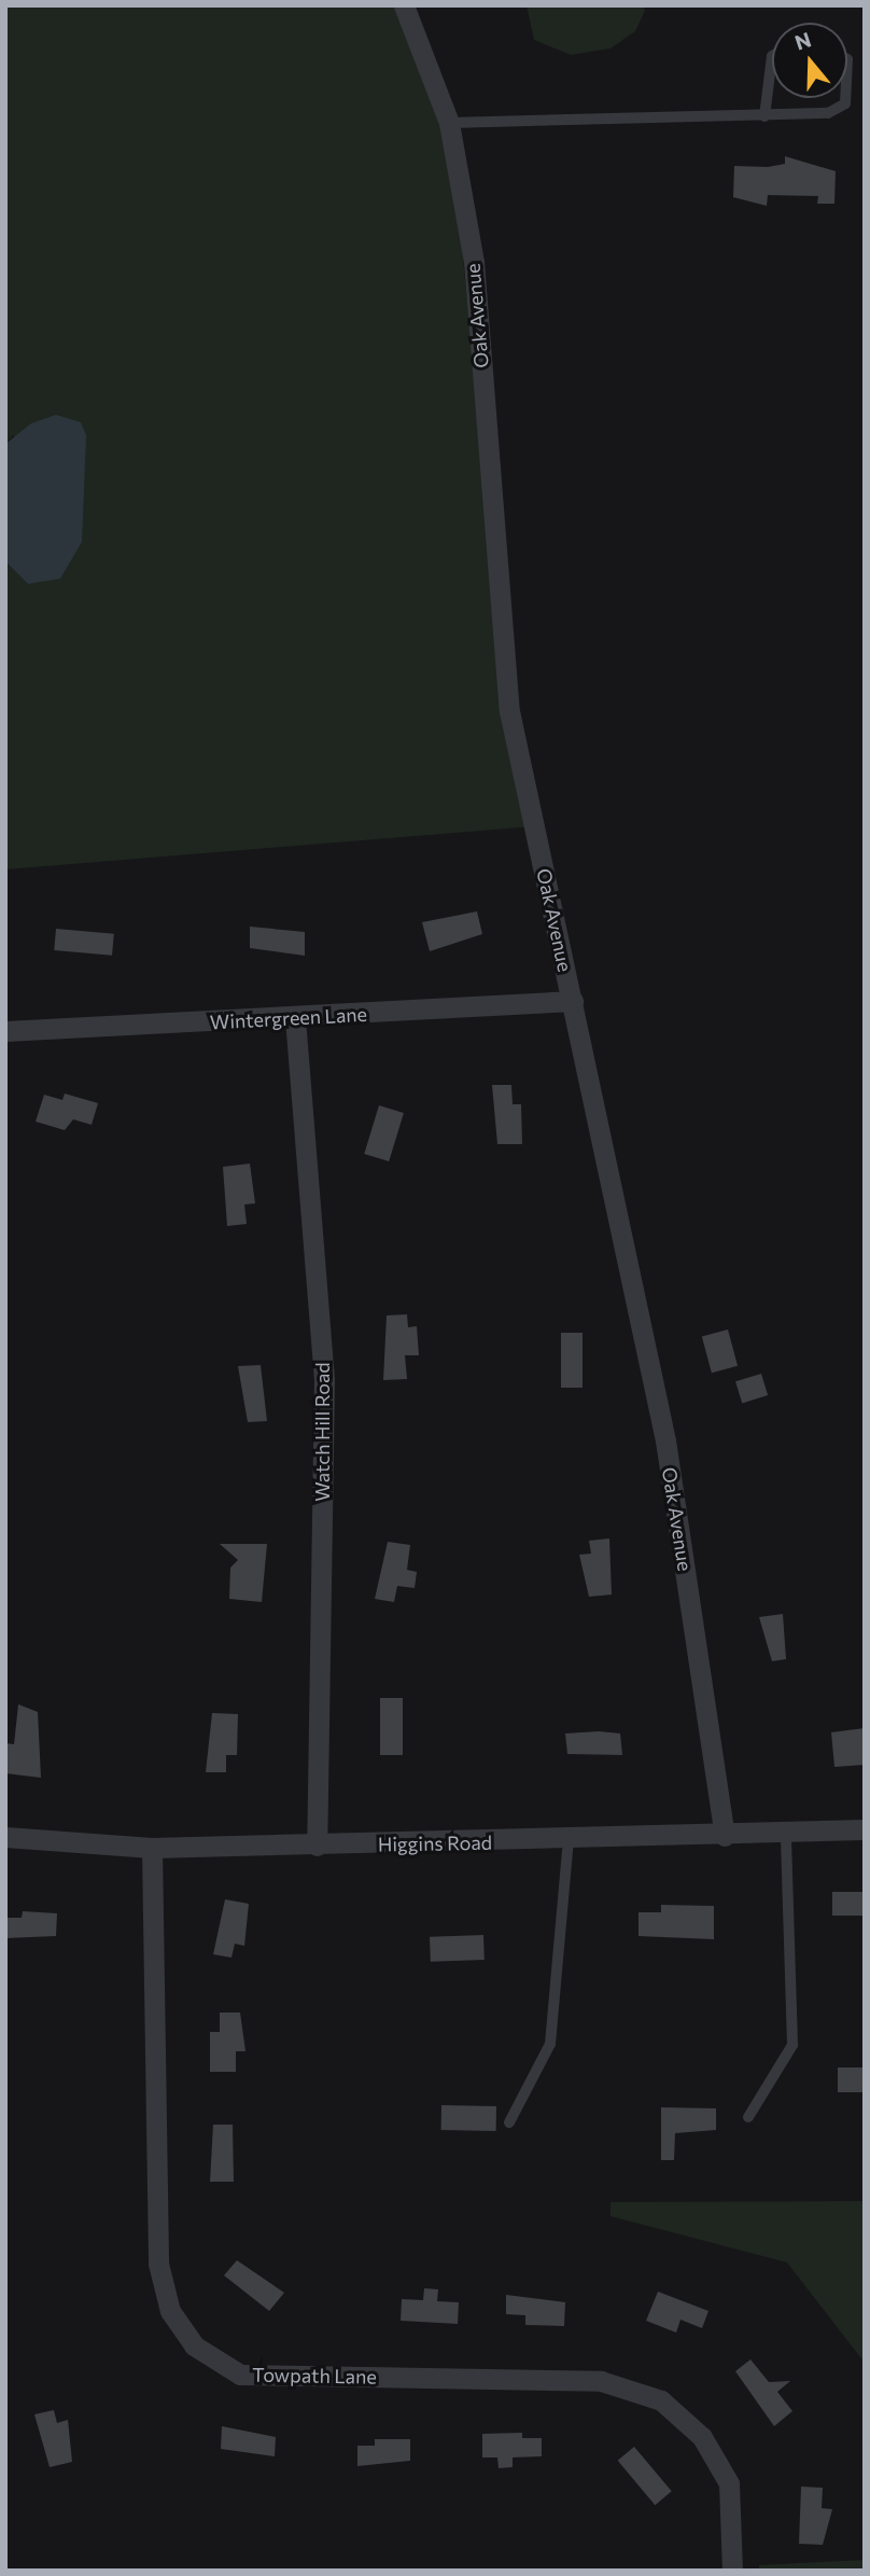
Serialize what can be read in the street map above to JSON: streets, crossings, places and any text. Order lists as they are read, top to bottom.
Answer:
{
  "streets": {
    "street": [
      "Oak Avenue",
      "Wintergreen Lane",
      "Watch Hill Road",
      "Higgins Road",
      "Towpath Lane"
    ]
  },
  "crossings": [
    ["Oak Avenue", "Wintergreen Lane"],
    ["Oak Avenue", "Higgins Road"],
    ["Wintergreen Lane", "Watch Hill Road"],
    ["Watch Hill Road", "Higgins Road"],
    ["Higgins Road", "Towpath Lane"]
  ],
  "north": "top"
}
